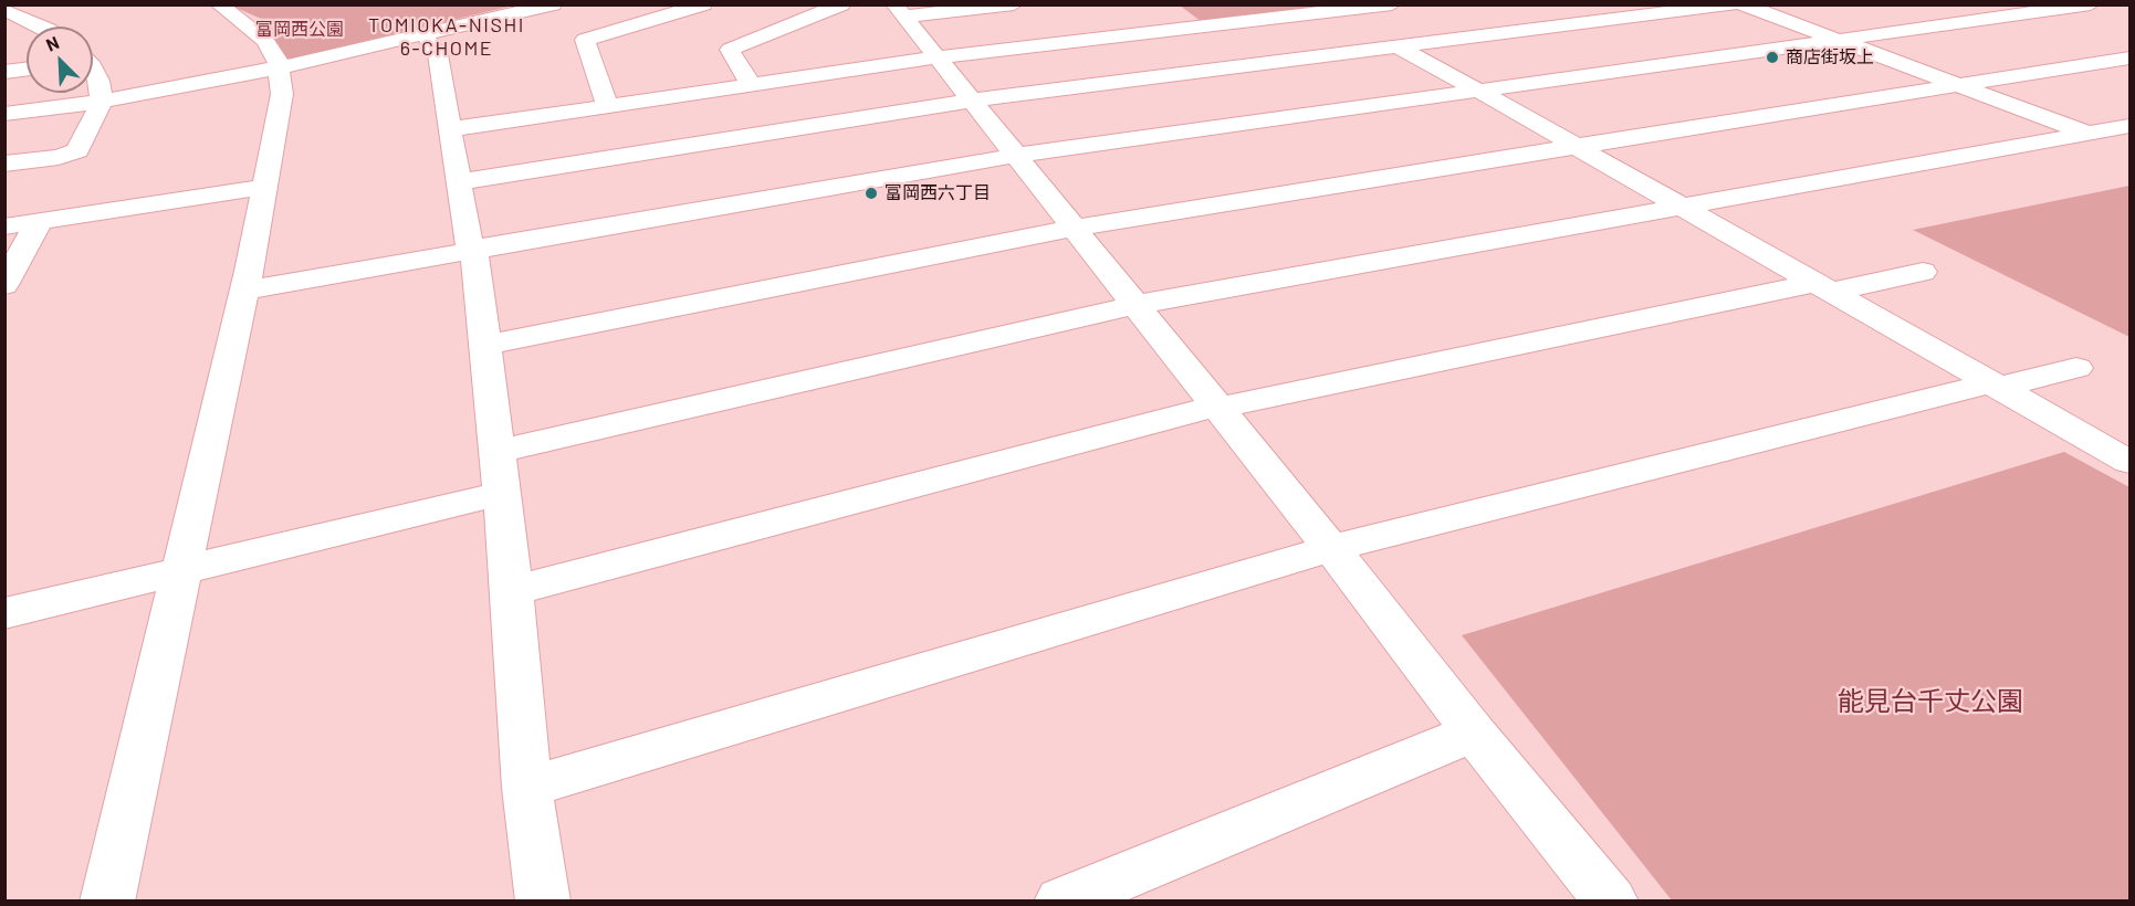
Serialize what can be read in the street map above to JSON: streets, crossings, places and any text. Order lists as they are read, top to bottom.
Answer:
{
  "districts": ["TOMIOKA-NISHI 6-CHOME"],
  "parks": ["富岡西公園", "能見台千丈公園"],
  "places": ["商店街坂上", "富岡西六丁目"],
  "north": "top left"
}
